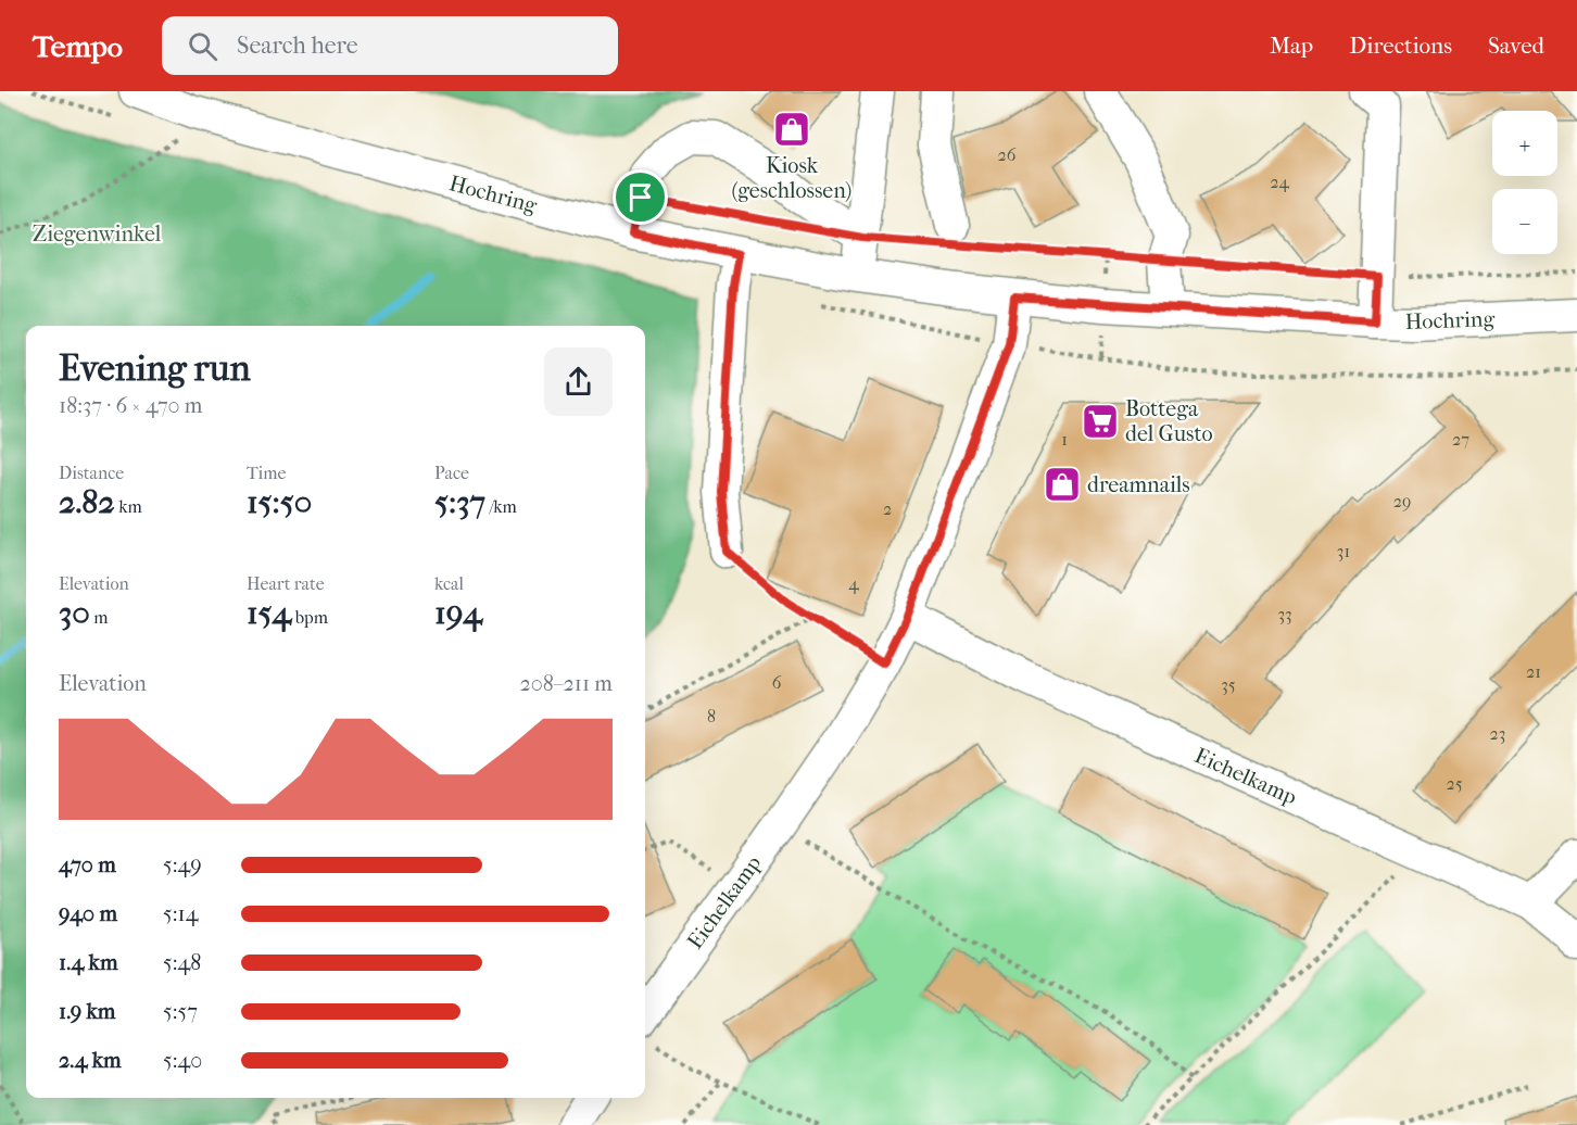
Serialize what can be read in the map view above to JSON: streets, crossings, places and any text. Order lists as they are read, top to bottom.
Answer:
{
  "streets": {
    "street": ["Hochring", "Eichelkamp"]
  },
  "crossings": [
    ["Hochring", "Eichelkamp"]
  ],
  "parks": ["Ziegenwinkel"],
  "places": {
    "shop": ["Kiosk (geschlossen)", "dreamnails"],
    "supermarket": ["Bottega del Gusto"]
  },
  "house_numbers": [
    "26",
    "24",
    "1",
    "27",
    "29",
    "2",
    "31",
    "4",
    "33",
    "21",
    "6",
    "35",
    "8",
    "23",
    "25"
  ],
  "page": {
    "header": "Tempo",
    "search": "Search here",
    "nav": ["Map", "Directions", "Saved"],
    "map_buttons": ["+", "−"],
    "heading": ["Evening run", "18:37 · 6 × 470 m"],
    "stats": [
      ["Distance", "2.82 km"],
      ["Time", "15:50"],
      ["Pace", "5:37 /km"],
      ["Elevation", "30 m"],
      ["Heart rate", "154 bpm"],
      ["kcal", "194"]
    ],
    "chart": ["Elevation", "208–211 m"],
    "list": [
      {
        "name": "470 m",
        "note": "5:49"
      },
      {
        "name": "940 m",
        "note": "5:14"
      },
      {
        "name": "1.4 km",
        "note": "5:48"
      },
      {
        "name": "1.9 km",
        "note": "5:57"
      },
      {
        "name": "2.4 km",
        "note": "5:40"
      }
    ]
  }
}
